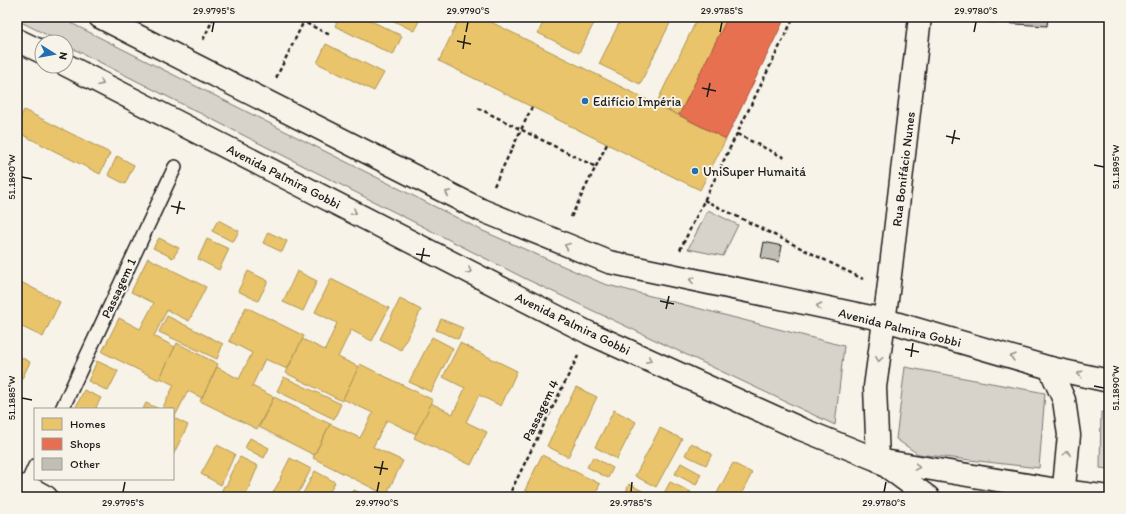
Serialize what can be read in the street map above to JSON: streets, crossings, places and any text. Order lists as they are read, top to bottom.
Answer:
{
  "streets": {
    "street": ["Rua Bonifácio Nunes", "Avenida Palmira Gobbi"],
    "lane": ["Passagem 1"],
    "path": ["Passagem 4"]
  },
  "crossings": [
    ["Rua Bonifácio Nunes", "Avenida Palmira Gobbi"],
    ["Avenida Palmira Gobbi", "Passagem 4"]
  ],
  "places": ["Edifício Impéria", "UniSuper Humaitá"],
  "legend": ["Homes", "Shops", "Other"],
  "north": "right",
  "coordinates": [
    "29.9795°S",
    "29.9790°S",
    "29.9785°S",
    "29.9780°S",
    "51.1895°W",
    "51.1890°W",
    "51.1885°W"
  ]
}
